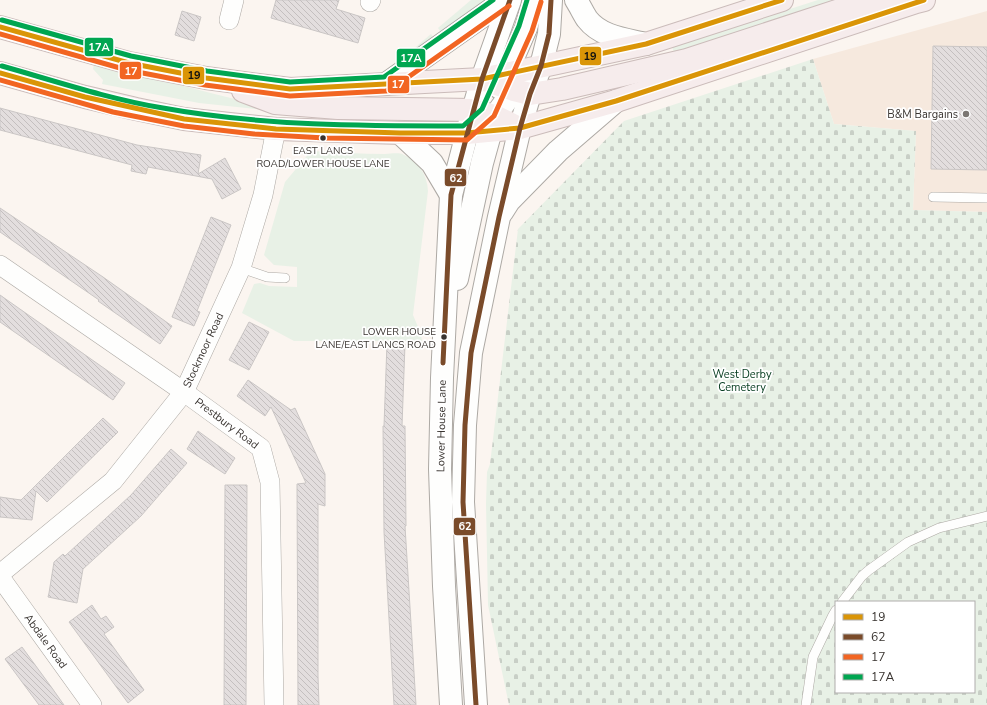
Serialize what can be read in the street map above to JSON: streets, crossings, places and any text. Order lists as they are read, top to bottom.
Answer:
{
  "streets": {
    "street": [
      "Stockmoor Road",
      "Prestbury Road",
      "Lower House Lane",
      "Abdale Road"
    ]
  },
  "crossings": [
    ["Stockmoor Road", "Prestbury Road"],
    ["Stockmoor Road", "Abdale Road"]
  ],
  "parks": ["West Derby Cemetery"],
  "places": ["B&M Bargains", "EAST LANCS ROAD/LOWER HOUSE LANE", "LOWER HOUSE LANE/EAST LANCS ROAD"],
  "lines": [
    "transit line 19",
    "transit line 62",
    "transit line 17A",
    "transit line 17"
  ],
  "legend": [
    "19",
    "62",
    "17",
    "17A"
  ]
}
